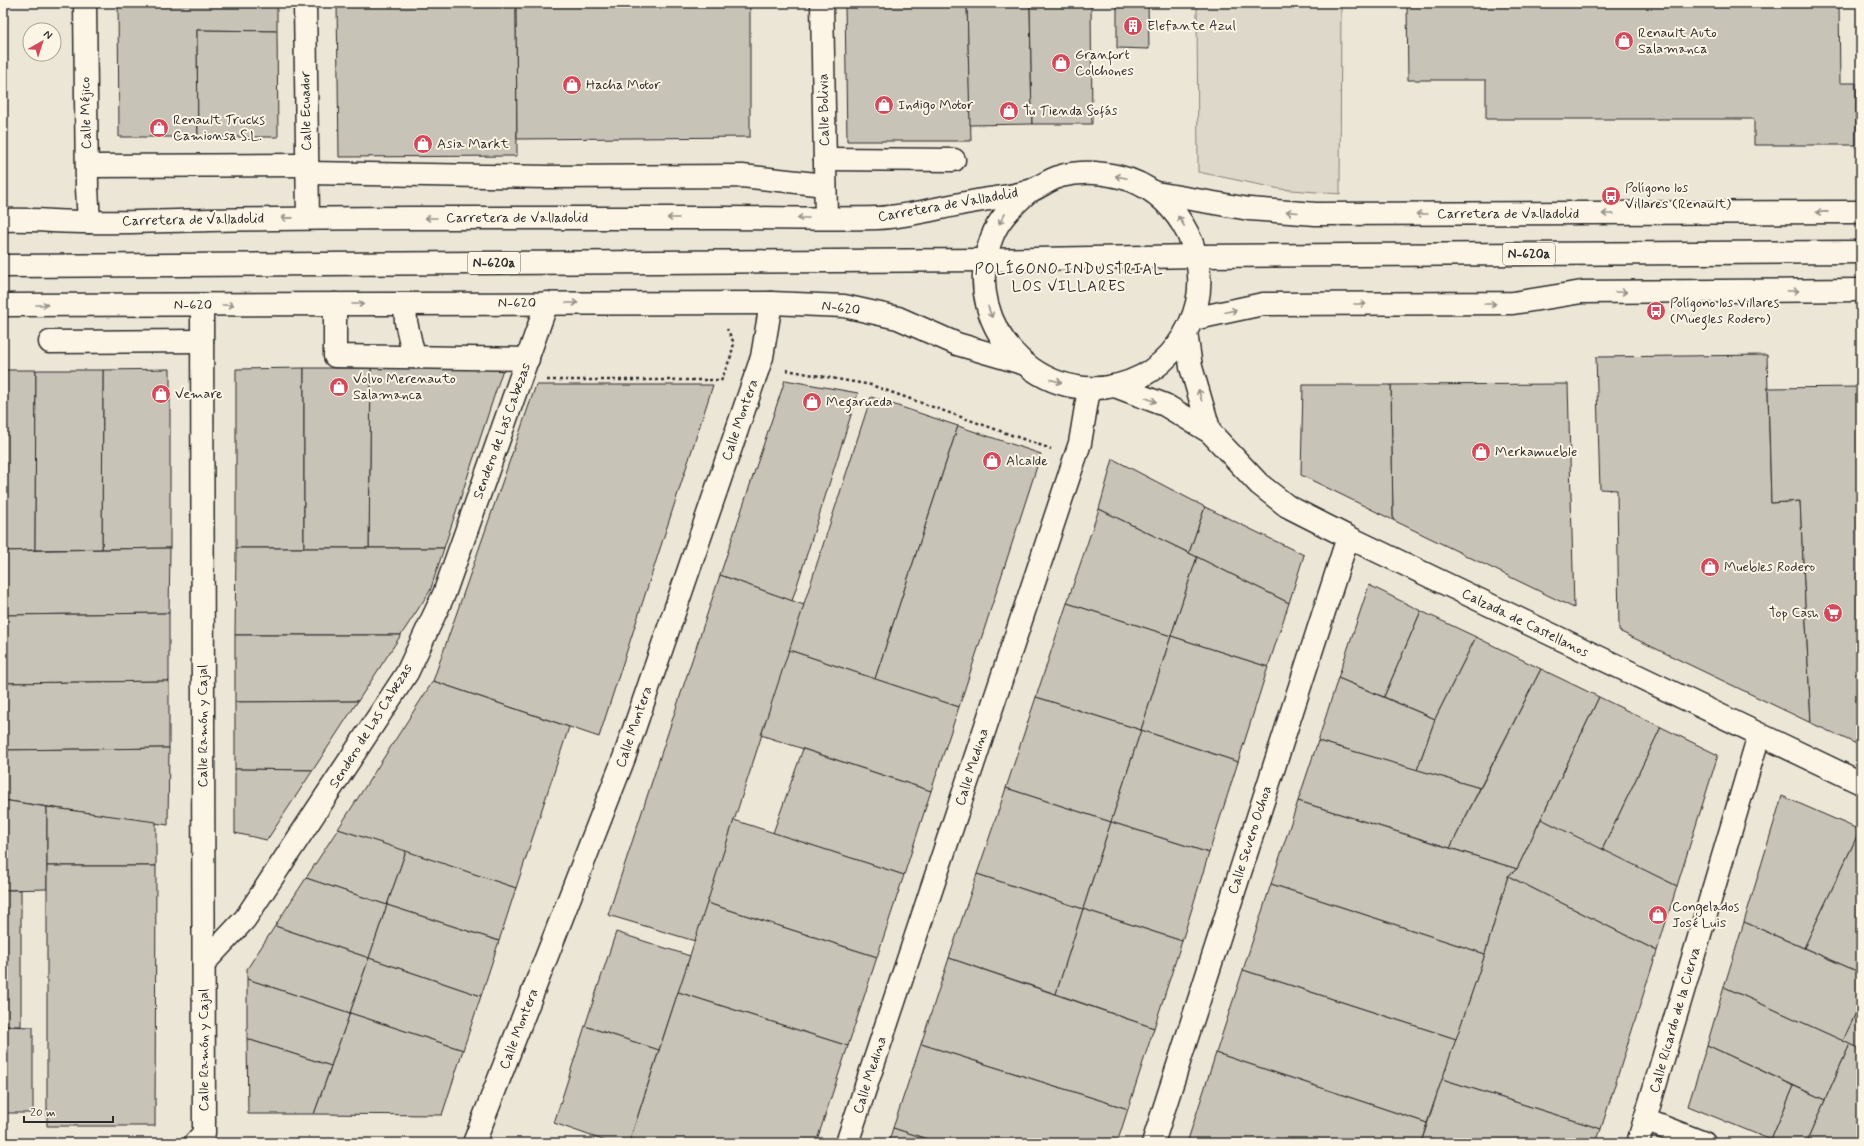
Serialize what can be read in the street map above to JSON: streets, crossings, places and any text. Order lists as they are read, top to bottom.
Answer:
{
  "streets": {
    "main road": [
      "Calle Bolivia",
      "Calle Ecuador",
      "Calle Méjico",
      "Carretera de Valladolid",
      "N-620a",
      "N-620",
      "Calle Montera",
      "Sendero de Las Cabezas",
      "Calzada de Castellanos",
      "Calle Ramón y Cajal",
      "Calle Medina",
      "Calle Severo Ochoa",
      "Calle Ricardo de la Cierva"
    ]
  },
  "crossings": [
    ["Calle Bolivia", "Carretera de Valladolid"],
    ["Calle Ecuador", "Carretera de Valladolid"],
    ["Calle Méjico", "Carretera de Valladolid"],
    ["Carretera de Valladolid", "N-620a"],
    ["Carretera de Valladolid", "N-620"],
    ["Carretera de Valladolid", "Calzada de Castellanos"],
    ["Carretera de Valladolid", "Calle Medina"],
    ["N-620", "Calle Montera"],
    ["N-620", "Sendero de Las Cabezas"],
    ["N-620", "Calle Ramón y Cajal"],
    ["Sendero de Las Cabezas", "Calle Ramón y Cajal"],
    ["Calzada de Castellanos", "Calle Severo Ochoa"],
    ["Calzada de Castellanos", "Calle Ricardo de la Cierva"]
  ],
  "districts": ["POLÍGONO INDUSTRIAL LOS VILLARES"],
  "places": {
    "building": ["Elefante Azul"],
    "shop": [
      "Renault Auto Salamanca",
      "Granfort Colchones",
      "Hacha Motor",
      "Indigo Motor",
      "Tu Tienda Sofás",
      "Renault Trucks Camionsa S.L.",
      "Asia Markt",
      "Volvo Merenauto Salamanca",
      "Vemare",
      "Megarueda",
      "Merkamueble",
      "Alcalde",
      "Muebles Rodero",
      "Congelados José Luis"
    ],
    "bus stop": ["Polígono los Villares (Renault)", "Polígono los Villares (Muegles Rodero)"],
    "supermarket": ["Top Cash"]
  },
  "scale_bar": "20 m",
  "north": "top right"
}
